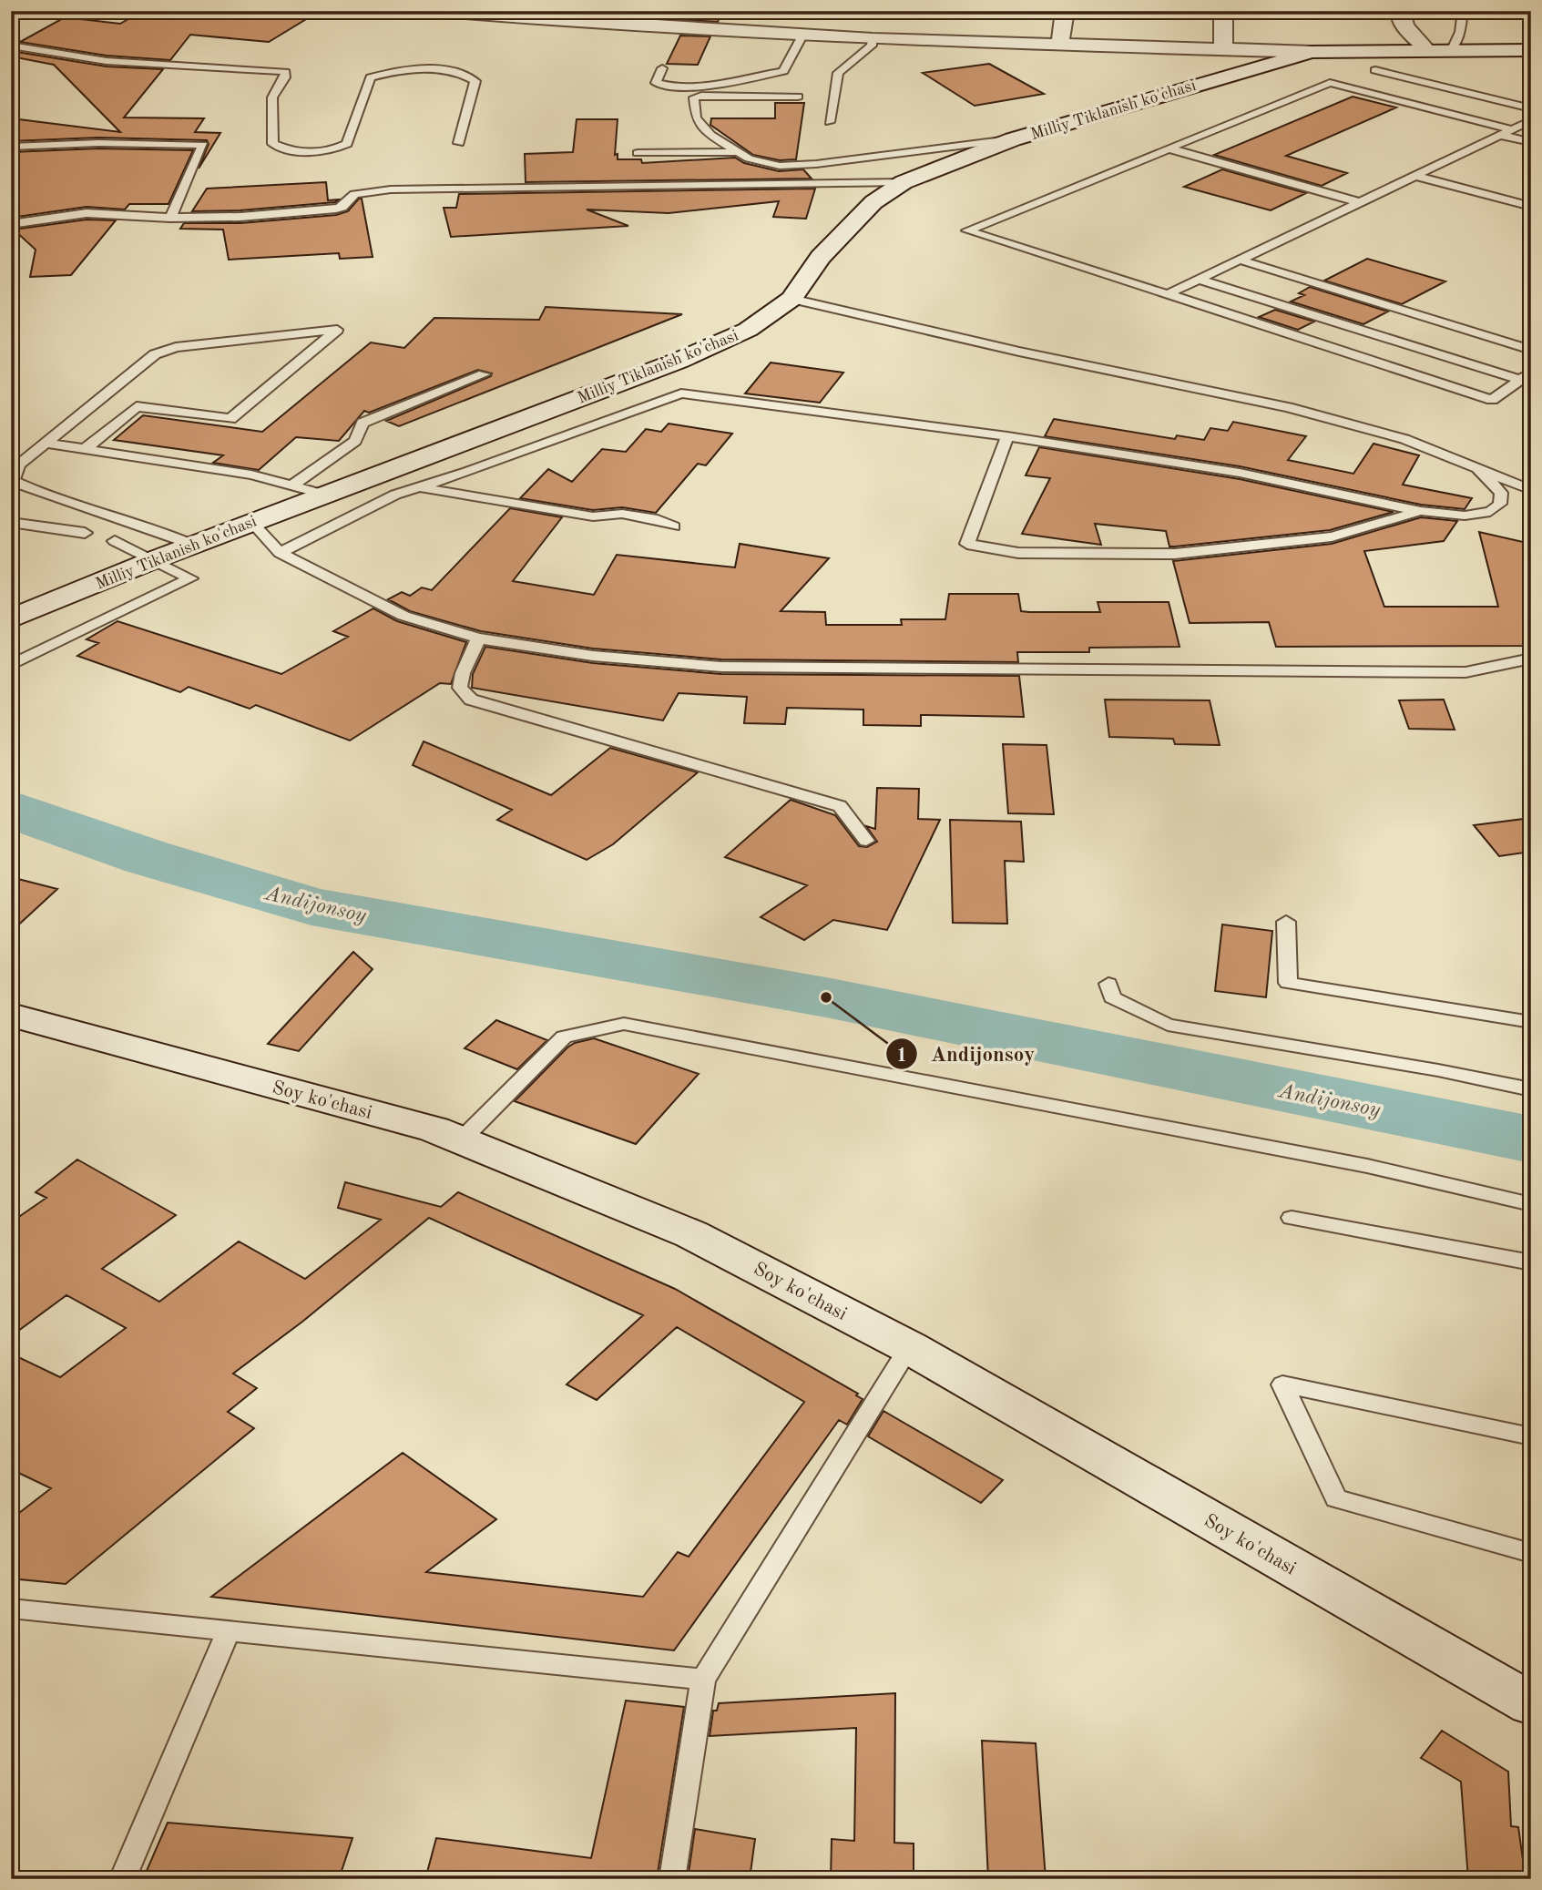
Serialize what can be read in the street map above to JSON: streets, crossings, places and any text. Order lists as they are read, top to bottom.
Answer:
{
  "streets": {
    "main road": ["Milliy Tiklanish ko'chasi", "Soy ko'chasi"]
  },
  "water": ["Andijonsoy"],
  "places": ["Andijonsoy"]
}
